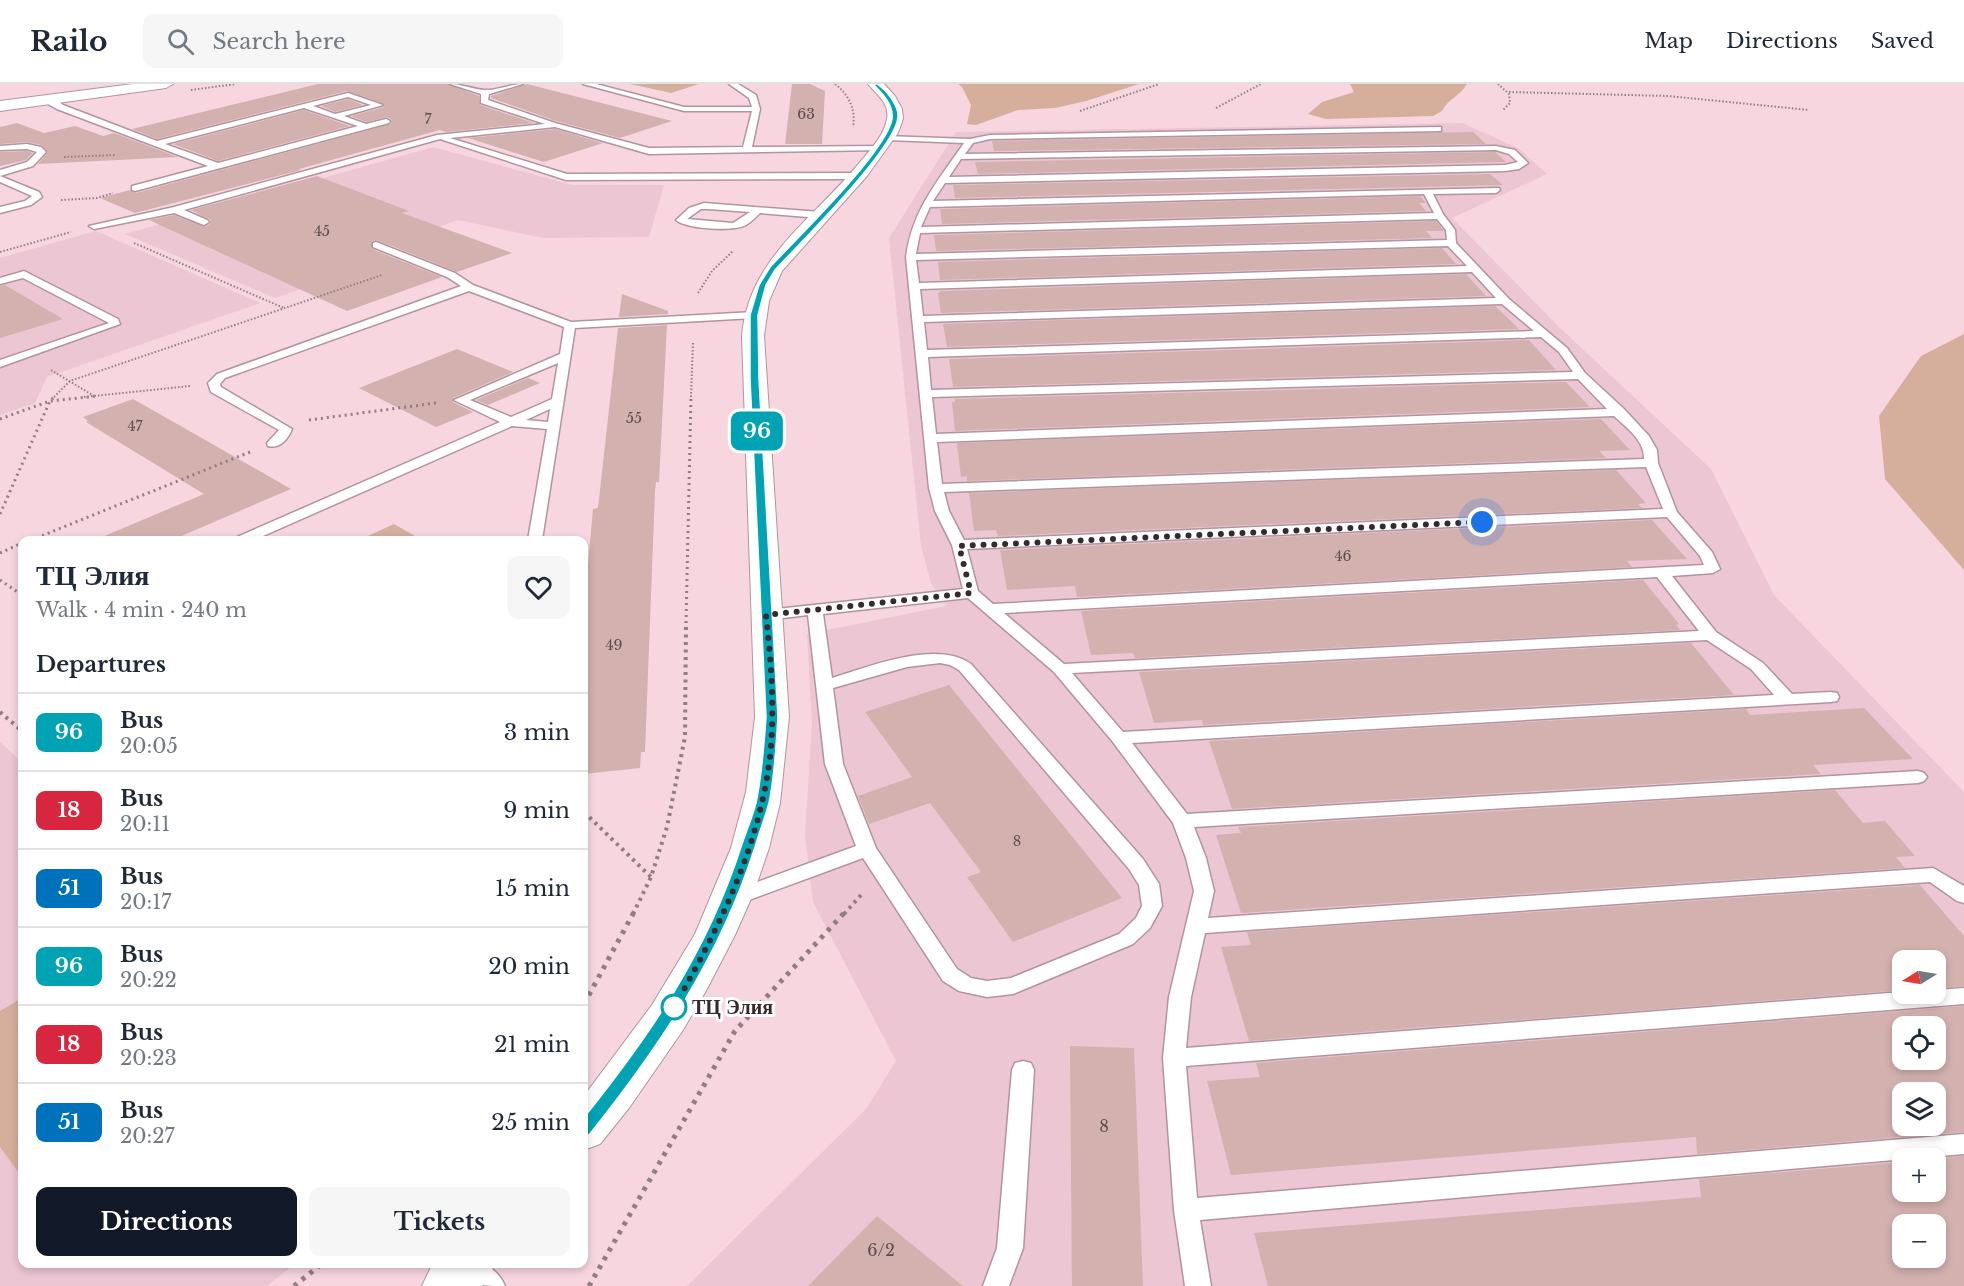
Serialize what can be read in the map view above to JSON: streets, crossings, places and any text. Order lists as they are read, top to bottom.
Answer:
{
  "places": ["ТЦ Элия"],
  "lines": ["bus line 96"],
  "house_numbers": [
    "63",
    "7",
    "45",
    "55",
    "47",
    "46",
    "49",
    "8",
    "8",
    "6/2"
  ],
  "north": "left",
  "page": {
    "header": "Railo",
    "search": "Search here",
    "nav": ["Map", "Directions", "Saved"],
    "on_map": "96",
    "heading": [
      ["ТЦ Элия", "Walk · 4 min · 240 m"],
      "Departures"
    ],
    "list": [
      {
        "mark": "96",
        "name": "Bus",
        "note": "20:05",
        "value": "3 min"
      },
      {
        "mark": "18",
        "name": "Bus",
        "note": "20:11",
        "value": "9 min"
      },
      {
        "mark": "51",
        "name": "Bus",
        "note": "20:17",
        "value": "15 min"
      },
      {
        "mark": "96",
        "name": "Bus",
        "note": "20:22",
        "value": "20 min"
      },
      {
        "mark": "18",
        "name": "Bus",
        "note": "20:23",
        "value": "21 min"
      },
      {
        "mark": "51",
        "name": "Bus",
        "note": "20:27",
        "value": "25 min"
      }
    ],
    "map_buttons": ["+", "−"],
    "buttons": ["Directions", "Tickets"]
  }
}
